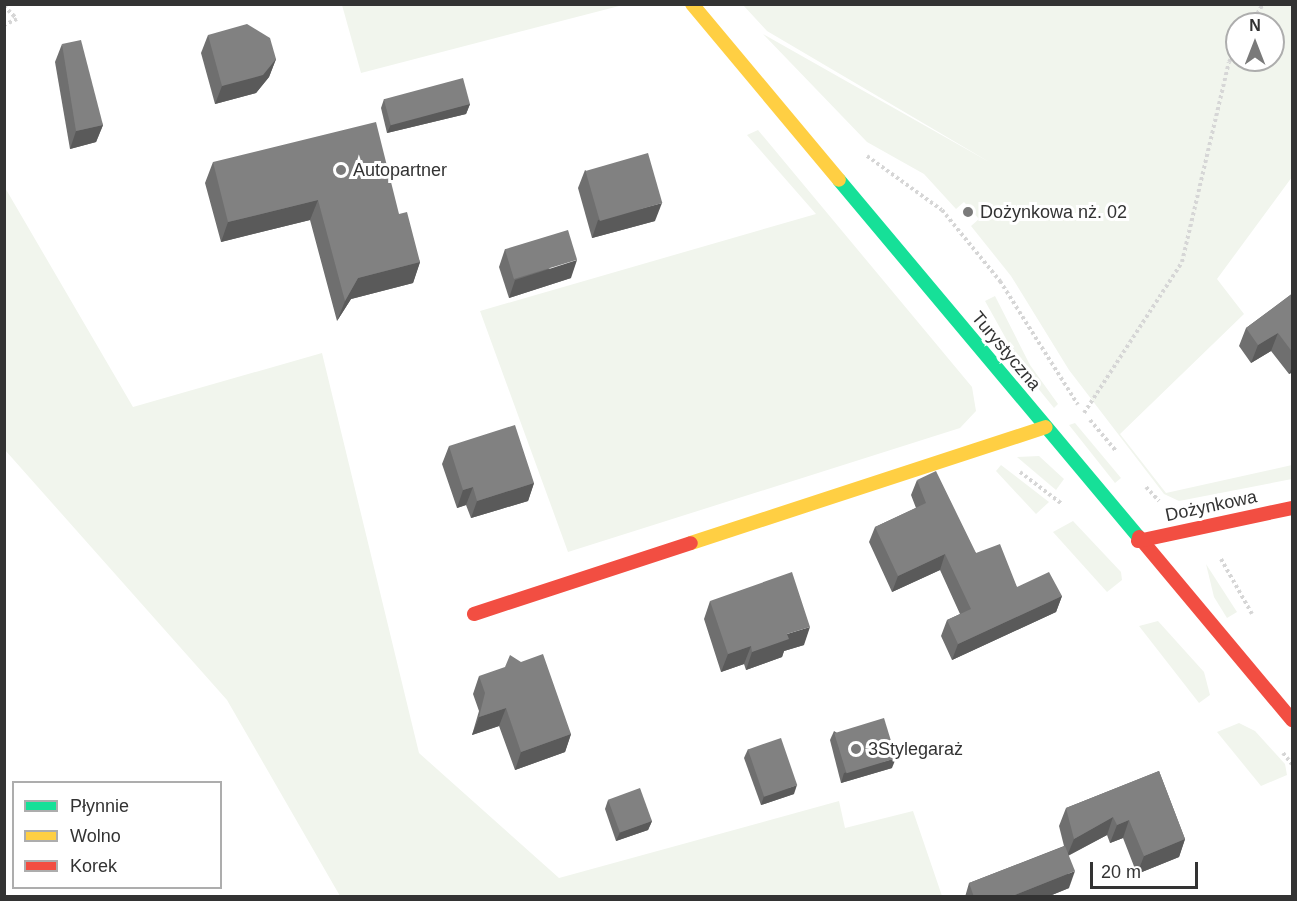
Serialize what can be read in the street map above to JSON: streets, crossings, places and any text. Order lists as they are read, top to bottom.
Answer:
{
  "streets": {
    "main road": ["Turystyczna", "Dożynkowa"]
  },
  "crossings": [
    ["Turystyczna", "Dożynkowa"]
  ],
  "places": ["Autopartner", "Dożynkowa nż. 02", "3Stylegaraż"],
  "legend": ["Płynnie", "Wolno", "Korek"],
  "scale_bar": "20 m",
  "north": "top"
}
